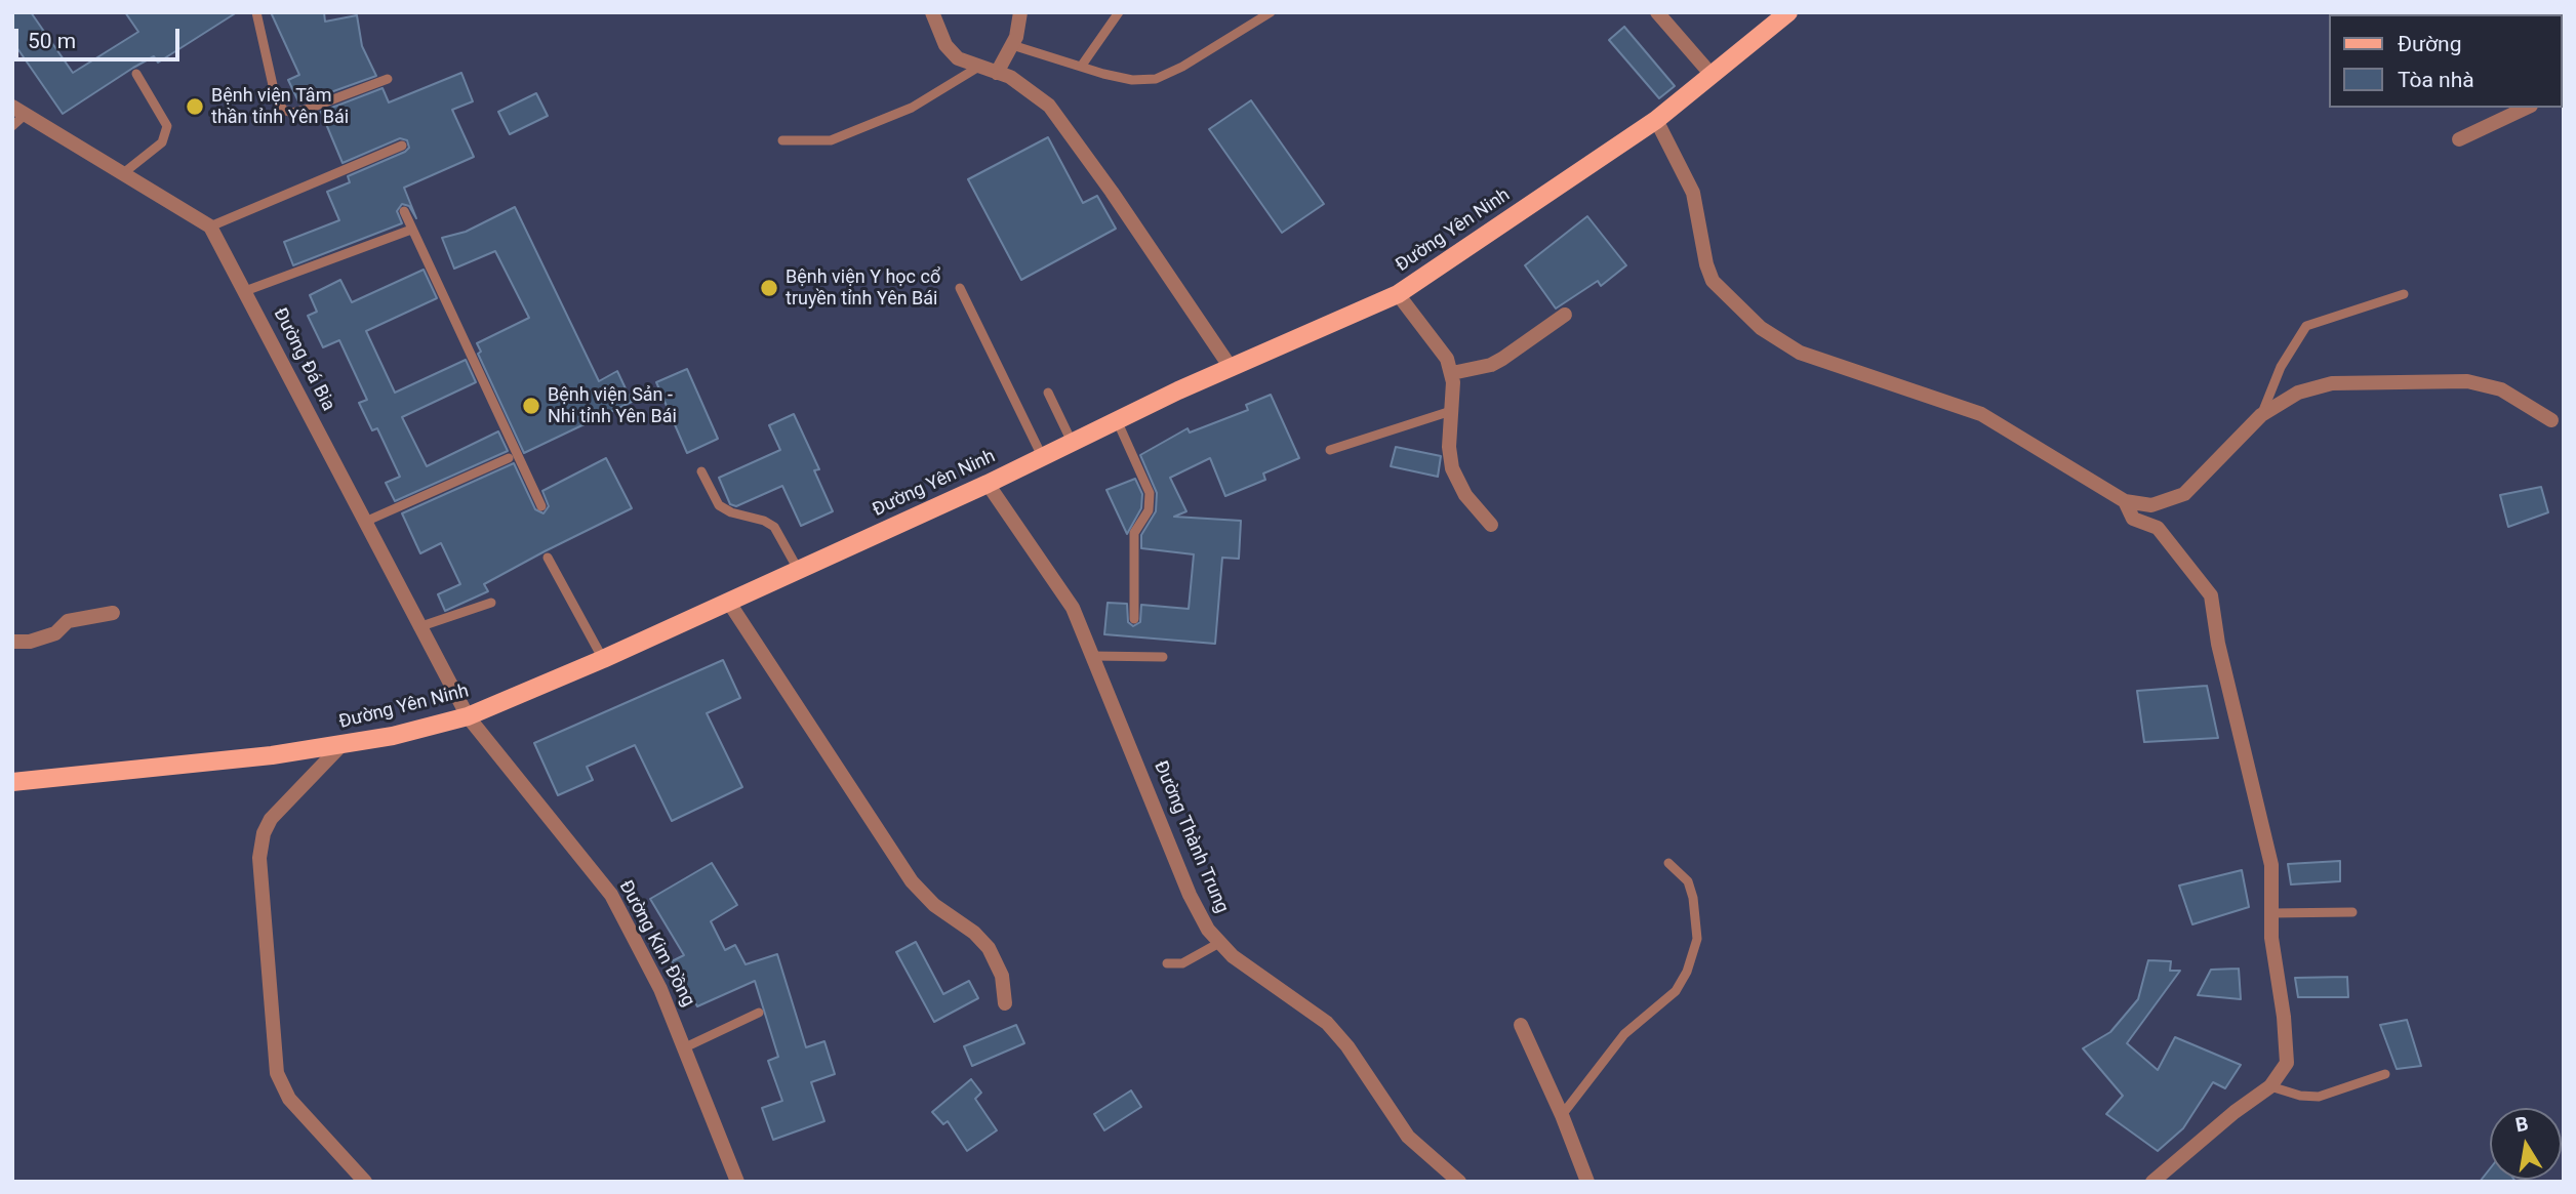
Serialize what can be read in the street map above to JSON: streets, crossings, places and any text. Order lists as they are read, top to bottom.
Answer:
{
  "streets": {
    "main road": ["Đường Yên Ninh"],
    "street": ["Đường Đá Bia", "Đường Thành Trung", "Đường Kim Đồng"]
  },
  "crossings": [
    ["Đường Yên Ninh", "Đường Đá Bia"],
    ["Đường Yên Ninh", "Đường Thành Trung"],
    ["Đường Yên Ninh", "Đường Kim Đồng"],
    ["Đường Đá Bia", "Đường Kim Đồng"]
  ],
  "places": ["Bệnh viện Tâm thần tỉnh Yên Bái", "Bệnh viện Y học cổ truyền tỉnh Yên Bái", "Bệnh viện Sản - Nhi tỉnh Yên Bái"],
  "legend": ["Đường", "Tòa nhà"],
  "scale_bar": "50 m",
  "north": "top"
}
